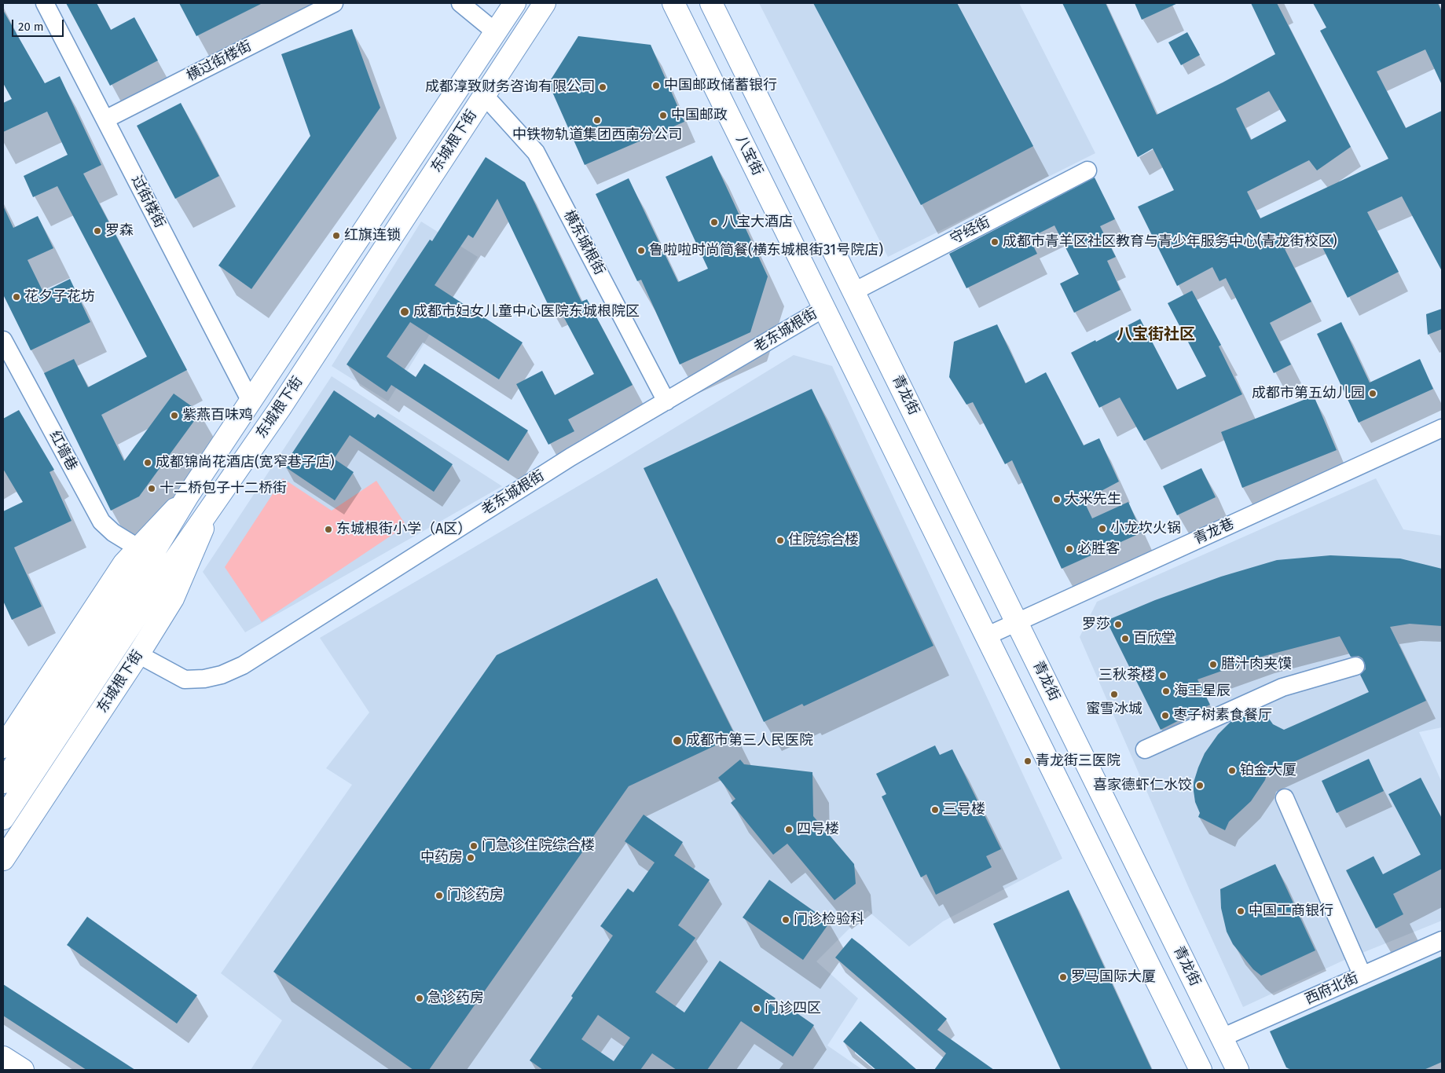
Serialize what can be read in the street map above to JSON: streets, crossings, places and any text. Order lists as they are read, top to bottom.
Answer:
{
  "streets": {
    "main road": ["东城根下街", "八宝街", "青龙街"],
    "street": [
      "横过街楼街",
      "过街楼街",
      "守经街",
      "横东城根街",
      "老东城根街",
      "红墙巷",
      "青龙巷",
      "西府北街"
    ]
  },
  "crossings": [
    ["横过街楼街", "过街楼街"],
    ["东城根下街", "过街楼街"],
    ["东城根下街", "横东城根街"],
    ["东城根下街", "老东城根街"],
    ["东城根下街", "红墙巷"],
    ["八宝街", "老东城根街"],
    ["守经街", "青龙街"],
    ["横东城根街", "老东城根街"],
    ["青龙街", "青龙巷"],
    ["青龙街", "西府北街"]
  ],
  "districts": ["八宝街社区"],
  "places": [
    "中国邮政储蓄银行",
    "成都淳致财务咨询有限公司",
    "中国邮政",
    "中铁物轨道集团西南分公司",
    "八宝大酒店",
    "罗森",
    "红旗连锁",
    "成都市青羊区社区教育与青少年服务中心(青龙街校区)",
    "鲁啦啦时尚简餐(横东城根街31号院店)",
    "花夕子花坊",
    "成都市妇女儿童中心医院东城根院区",
    "成都市第五幼儿园",
    "紫燕百味鸡",
    "成都锦尚花酒店(宽窄巷子店)",
    "十二桥包子十二桥街",
    "大米先生",
    "小龙坎火锅",
    "东城根街小学（A区）",
    "住院综合楼",
    "必胜客",
    "罗莎",
    "百欣堂",
    "腊汁肉夹馍",
    "三秋茶楼",
    "海王星辰",
    "蜜雪冰城",
    "枣子树素食餐厅",
    "成都市第三人民医院",
    "青龙街三医院",
    "铂金大厦",
    "喜家德虾仁水饺",
    "三号楼",
    "四号楼",
    "门急诊住院综合楼",
    "中药房",
    "门诊药房",
    "中国工商银行",
    "门诊检验科",
    "罗马国际大厦",
    "急诊药房",
    "门诊四区"
  ],
  "scale_bar": "20 m"
}
